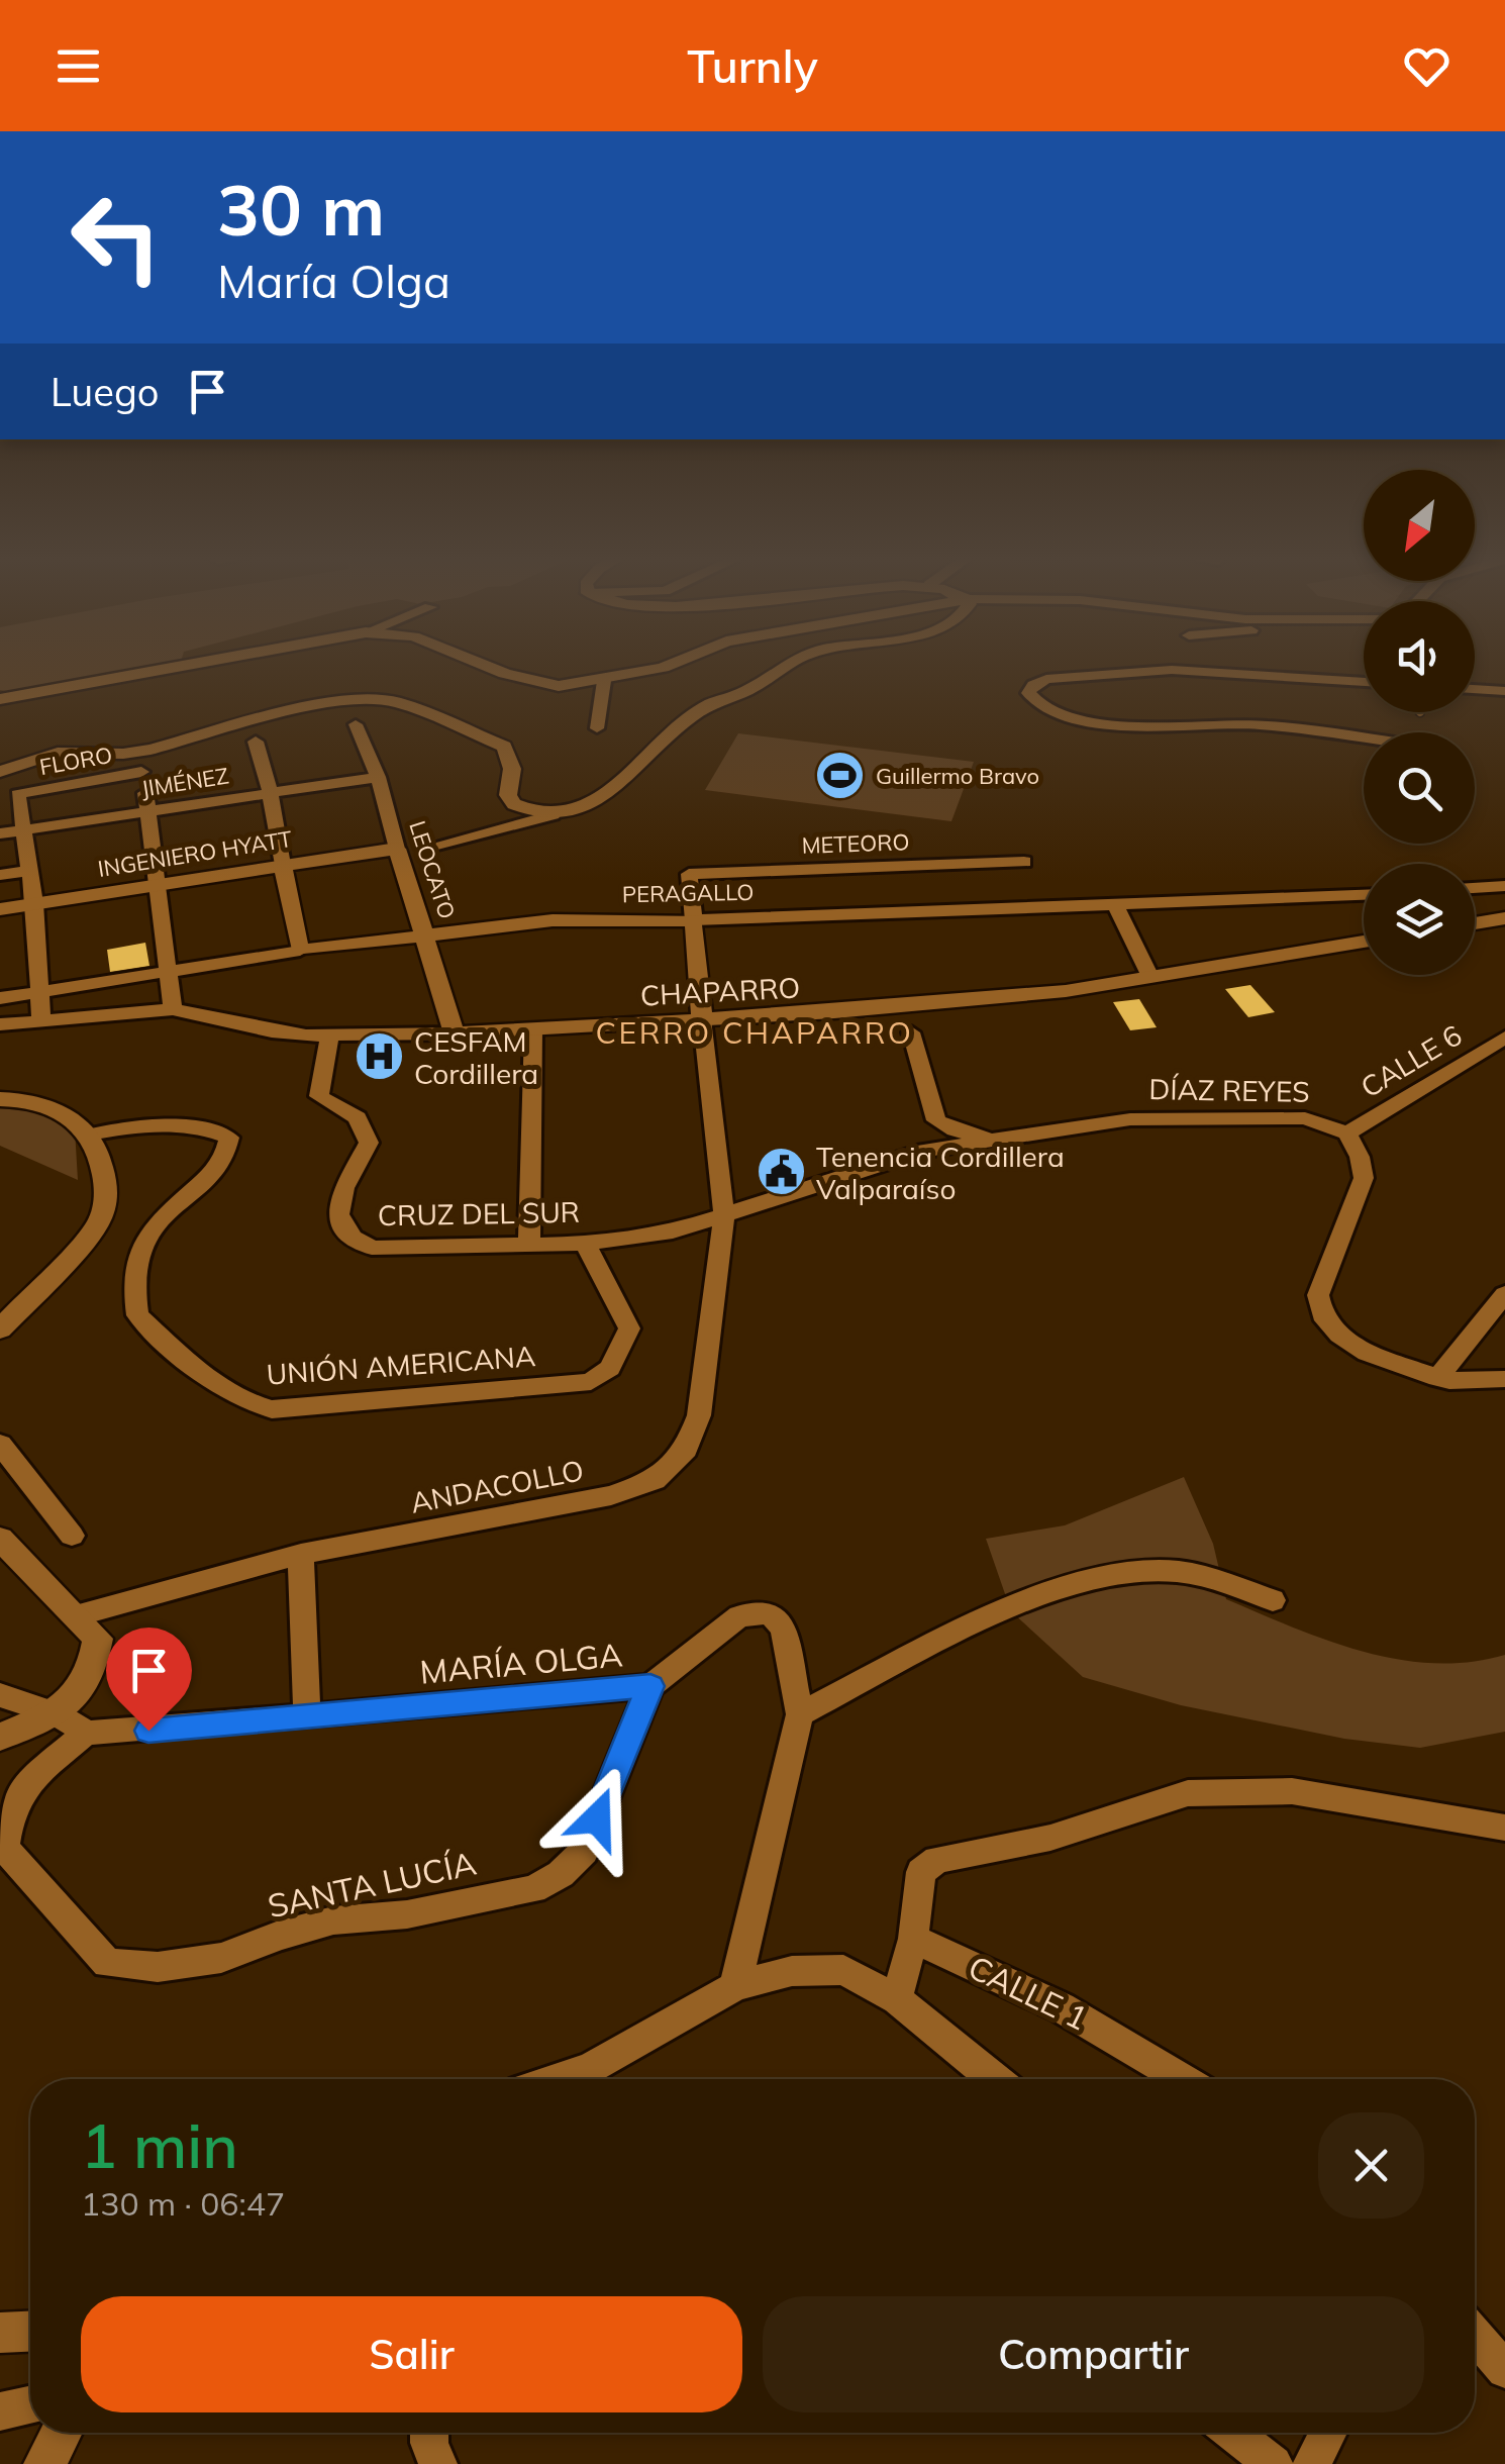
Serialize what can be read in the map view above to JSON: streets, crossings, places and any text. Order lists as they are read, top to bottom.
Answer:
{
  "streets": {
    "street": [
      "FLORO",
      "JIMÉNEZ",
      "METEORO",
      "INGENIERO HYATT",
      "LEOCATO",
      "PERAGALLO",
      "CHAPARRO",
      "CALLE 6",
      "DÍAZ REYES",
      "CRUZ DEL SUR",
      "UNIÓN AMERICANA",
      "ANDACOLLO",
      "MARÍA OLGA",
      "SANTA LUCÍA",
      "CALLE 1"
    ]
  },
  "crossings": [
    ["FLORO", "JIMÉNEZ"],
    ["JIMÉNEZ", "LEOCATO"],
    ["METEORO", "PERAGALLO"],
    ["INGENIERO HYATT", "LEOCATO"],
    ["LEOCATO", "PERAGALLO"],
    ["LEOCATO", "CHAPARRO"],
    ["CHAPARRO", "CRUZ DEL SUR"],
    ["CHAPARRO", "ANDACOLLO"],
    ["CALLE 6", "DÍAZ REYES"],
    ["DÍAZ REYES", "CRUZ DEL SUR"],
    ["DÍAZ REYES", "ANDACOLLO"],
    ["CRUZ DEL SUR", "UNIÓN AMERICANA"],
    ["CRUZ DEL SUR", "ANDACOLLO"],
    ["MARÍA OLGA", "SANTA LUCÍA"]
  ],
  "districts": ["CERRO CHAPARRO"],
  "places": {
    "sports": ["Guillermo Bravo"],
    "hospital": ["CESFAM Cordillera"],
    "public building": ["Tenencia Cordillera Valparaíso"]
  },
  "north": "bottom left",
  "page": {
    "header": "Turnly",
    "turn": ["30 m", "María Olga"],
    "then": "Luego",
    "heading": ["1 min", "130 m · 06:47"],
    "buttons": ["Salir", "Compartir"]
  }
}
